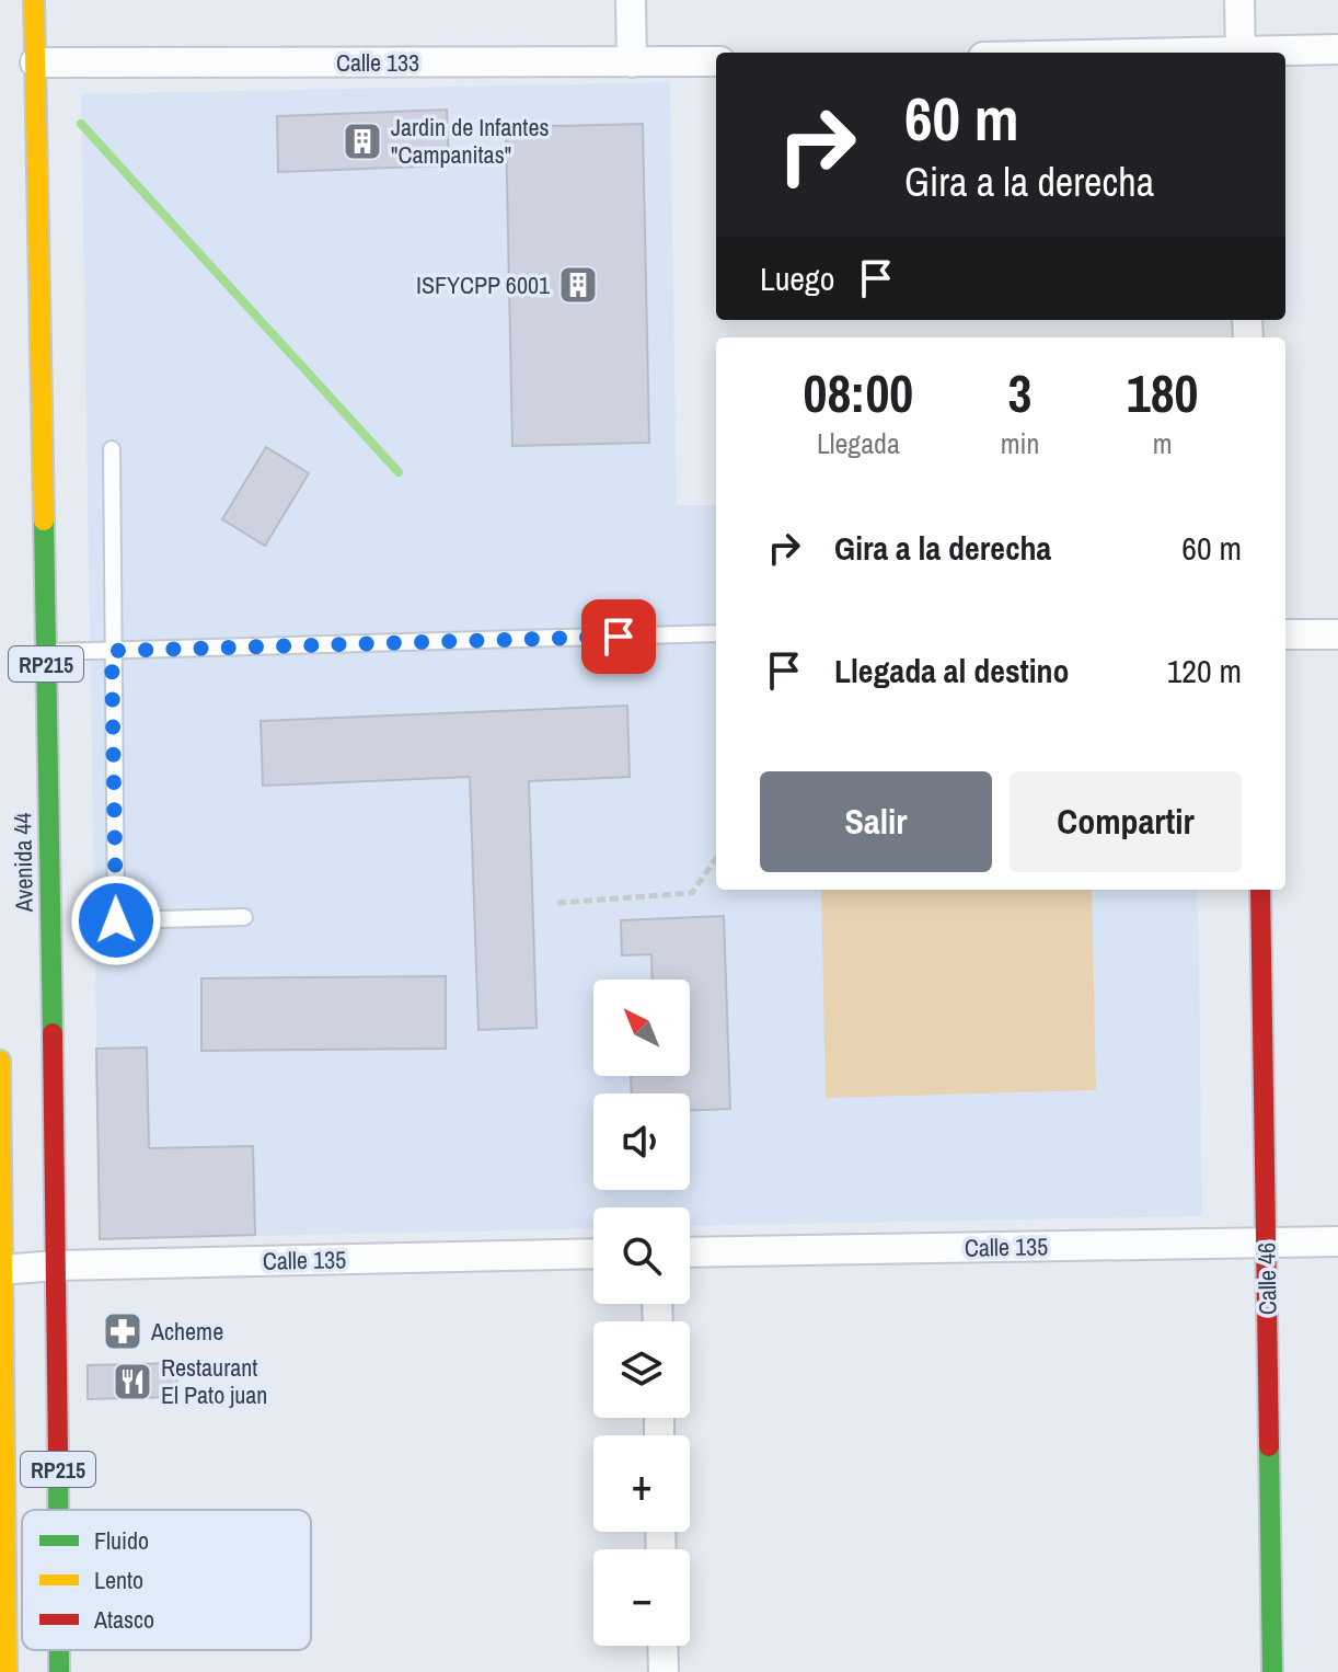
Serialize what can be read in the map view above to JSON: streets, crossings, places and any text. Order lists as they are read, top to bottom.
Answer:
{
  "streets": {
    "main road": ["RP215", "Avenida 44", "Calle 46"],
    "street": ["Calle 133", "Calle 135"]
  },
  "crossings": [
    ["Calle 133", "Avenida 44"],
    ["RP215", "Calle 135"],
    ["Avenida 44", "Calle 135"],
    ["Calle 135", "Calle 46"]
  ],
  "places": {
    "building": ["Jardin de Infantes \"Campanitas\"", "ISFYCPP 6001"],
    "pharmacy": ["Acheme"],
    "restaurant": ["Restaurant El Pato juan"]
  },
  "legend": ["Fluido", "Lento", "Atasco"],
  "north": "top left",
  "page": {
    "turn": ["60 m", "Gira a la derecha"],
    "then": "Luego",
    "eta": [
      "08:00",
      "Llegada",
      "3",
      "min",
      "180",
      "m"
    ],
    "list": [
      {
        "name": "Gira a la derecha",
        "value": "60 m"
      },
      {
        "name": "Llegada al destino",
        "value": "120 m"
      }
    ],
    "buttons": ["Salir", "Compartir"],
    "map_buttons": ["+", "−"]
  }
}
